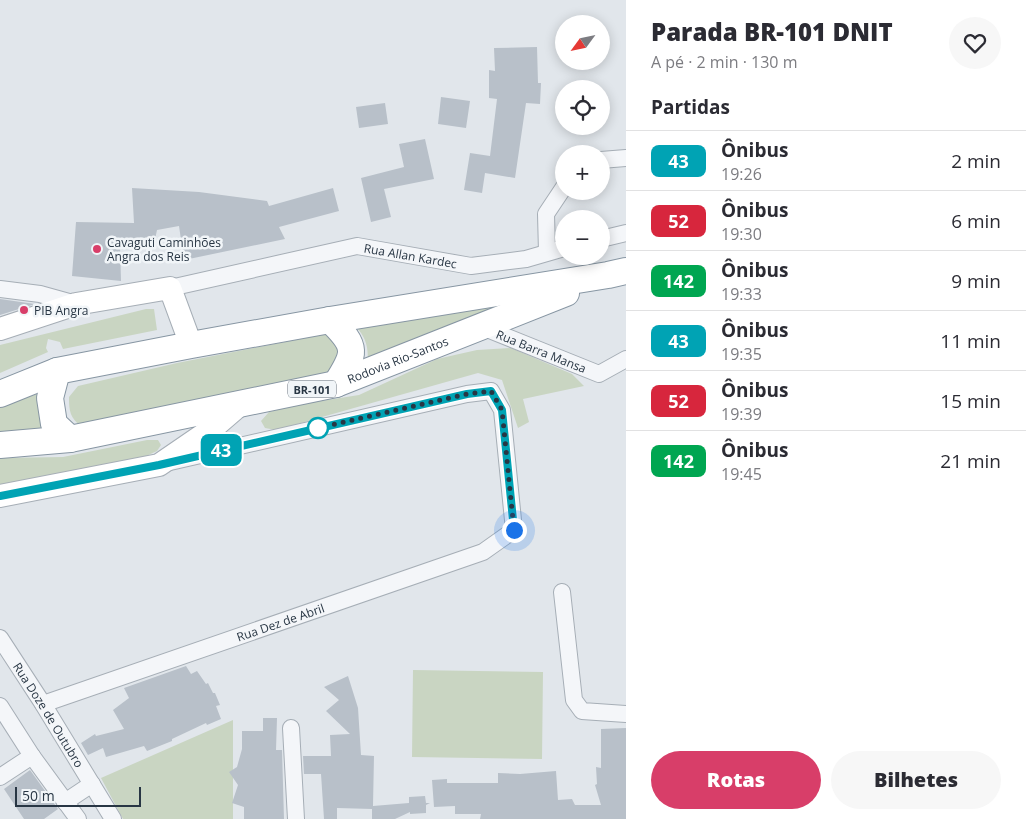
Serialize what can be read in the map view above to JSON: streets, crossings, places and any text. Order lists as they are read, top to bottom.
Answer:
{
  "streets": {
    "highway": ["Rodovia Rio-Santos", "BR-101"],
    "street": [
      "Rua Allan Kardec",
      "Rua Barra Mansa",
      "Rua Dez de Abril",
      "Rua Doze de Outubro"
    ]
  },
  "crossings": [
    ["Rua Barra Mansa", "Rodovia Rio-Santos"],
    ["Rua Dez de Abril", "Rua Doze de Outubro"]
  ],
  "places": ["Cavaguti Caminhões Angra dos Reis", "PIB Angra"],
  "lines": ["bus line 43"],
  "scale_bar": "50 m",
  "north": "bottom left",
  "page": {
    "on_map": "43",
    "heading": [
      ["Parada BR-101 DNIT", "A pé · 2 min · 130 m"],
      "Partidas"
    ],
    "map_buttons": ["+", "−"],
    "list": [
      {
        "mark": "43",
        "name": "Ônibus",
        "note": "19:26",
        "value": "2 min"
      },
      {
        "mark": "52",
        "name": "Ônibus",
        "note": "19:30",
        "value": "6 min"
      },
      {
        "mark": "142",
        "name": "Ônibus",
        "note": "19:33",
        "value": "9 min"
      },
      {
        "mark": "43",
        "name": "Ônibus",
        "note": "19:35",
        "value": "11 min"
      },
      {
        "mark": "52",
        "name": "Ônibus",
        "note": "19:39",
        "value": "15 min"
      },
      {
        "mark": "142",
        "name": "Ônibus",
        "note": "19:45",
        "value": "21 min"
      }
    ],
    "buttons": ["Rotas", "Bilhetes"],
    "scale": "50 m"
  }
}
